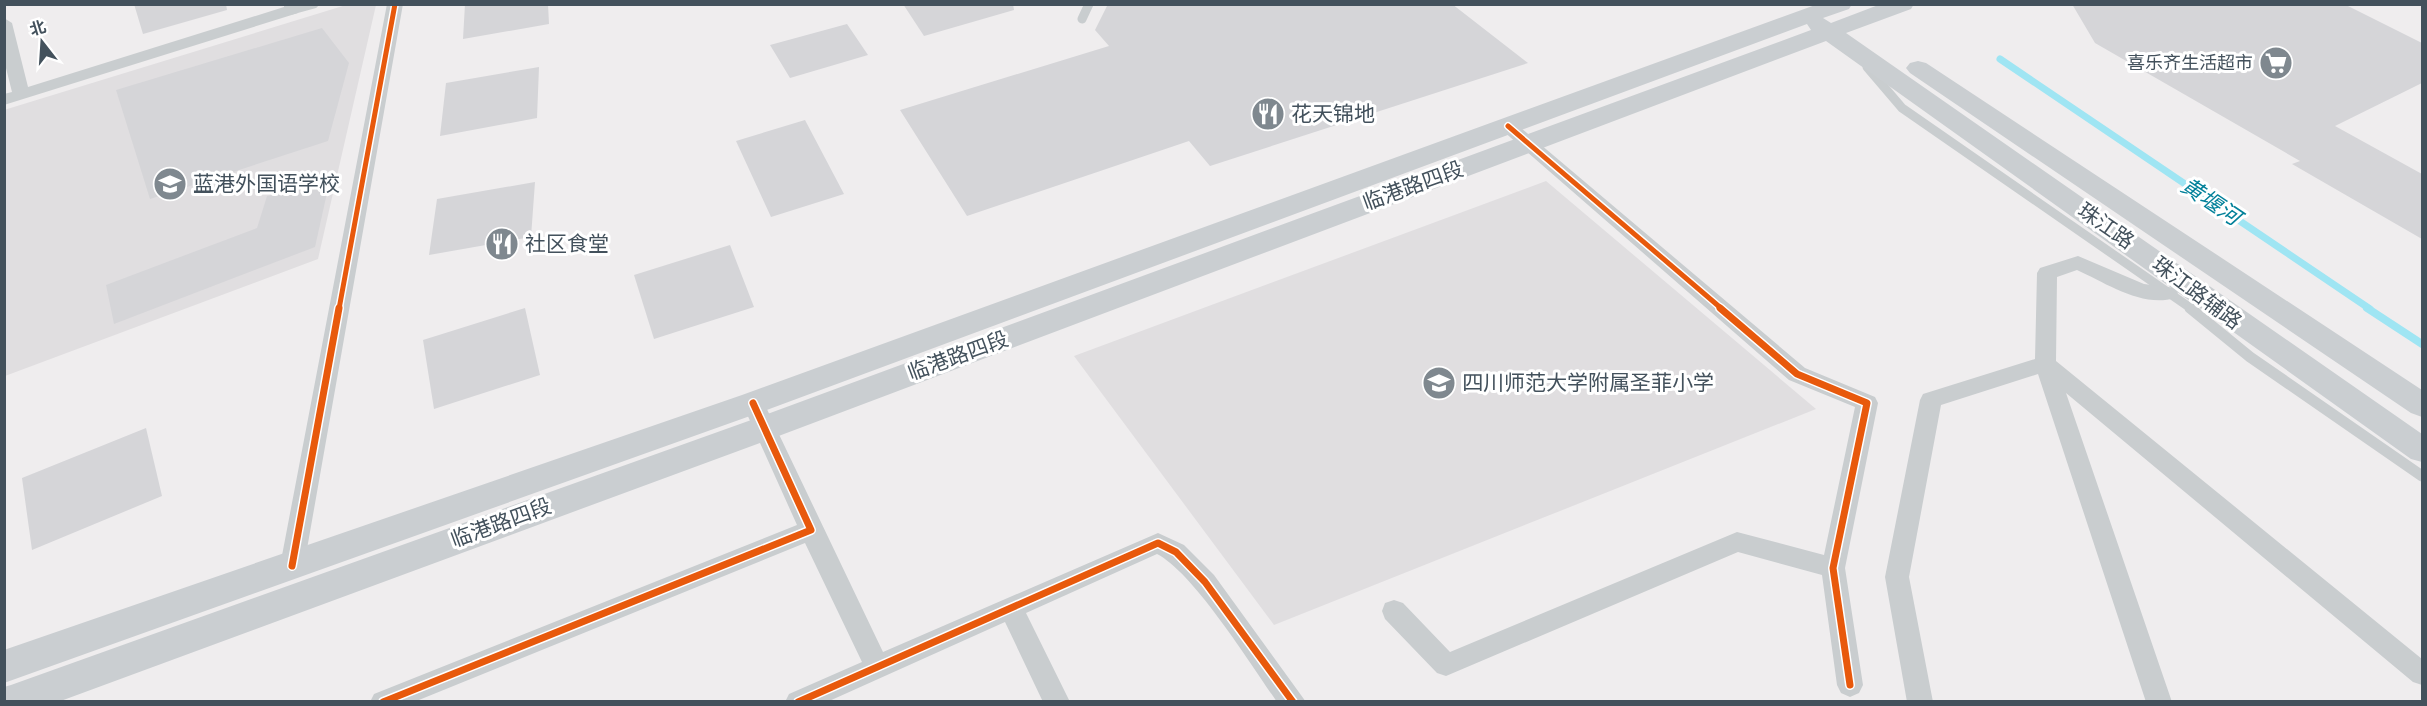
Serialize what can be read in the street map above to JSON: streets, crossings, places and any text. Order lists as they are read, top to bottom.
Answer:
{
  "streets": {
    "main road": ["临港路四段", "珠江路"],
    "lane": ["珠江路辅路"]
  },
  "crossings": [
    ["临港路四段", "珠江路"],
    ["临港路四段", "珠江路辅路"],
    ["珠江路", "珠江路辅路"]
  ],
  "water": ["黄堰河"],
  "places": {
    "supermarket": ["喜乐齐生活超市"],
    "restaurant": ["花天锦地", "社区食堂"],
    "school or university": ["蓝港外国语学校", "四川师范大学附属圣菲小学"]
  },
  "north": "top"
}
